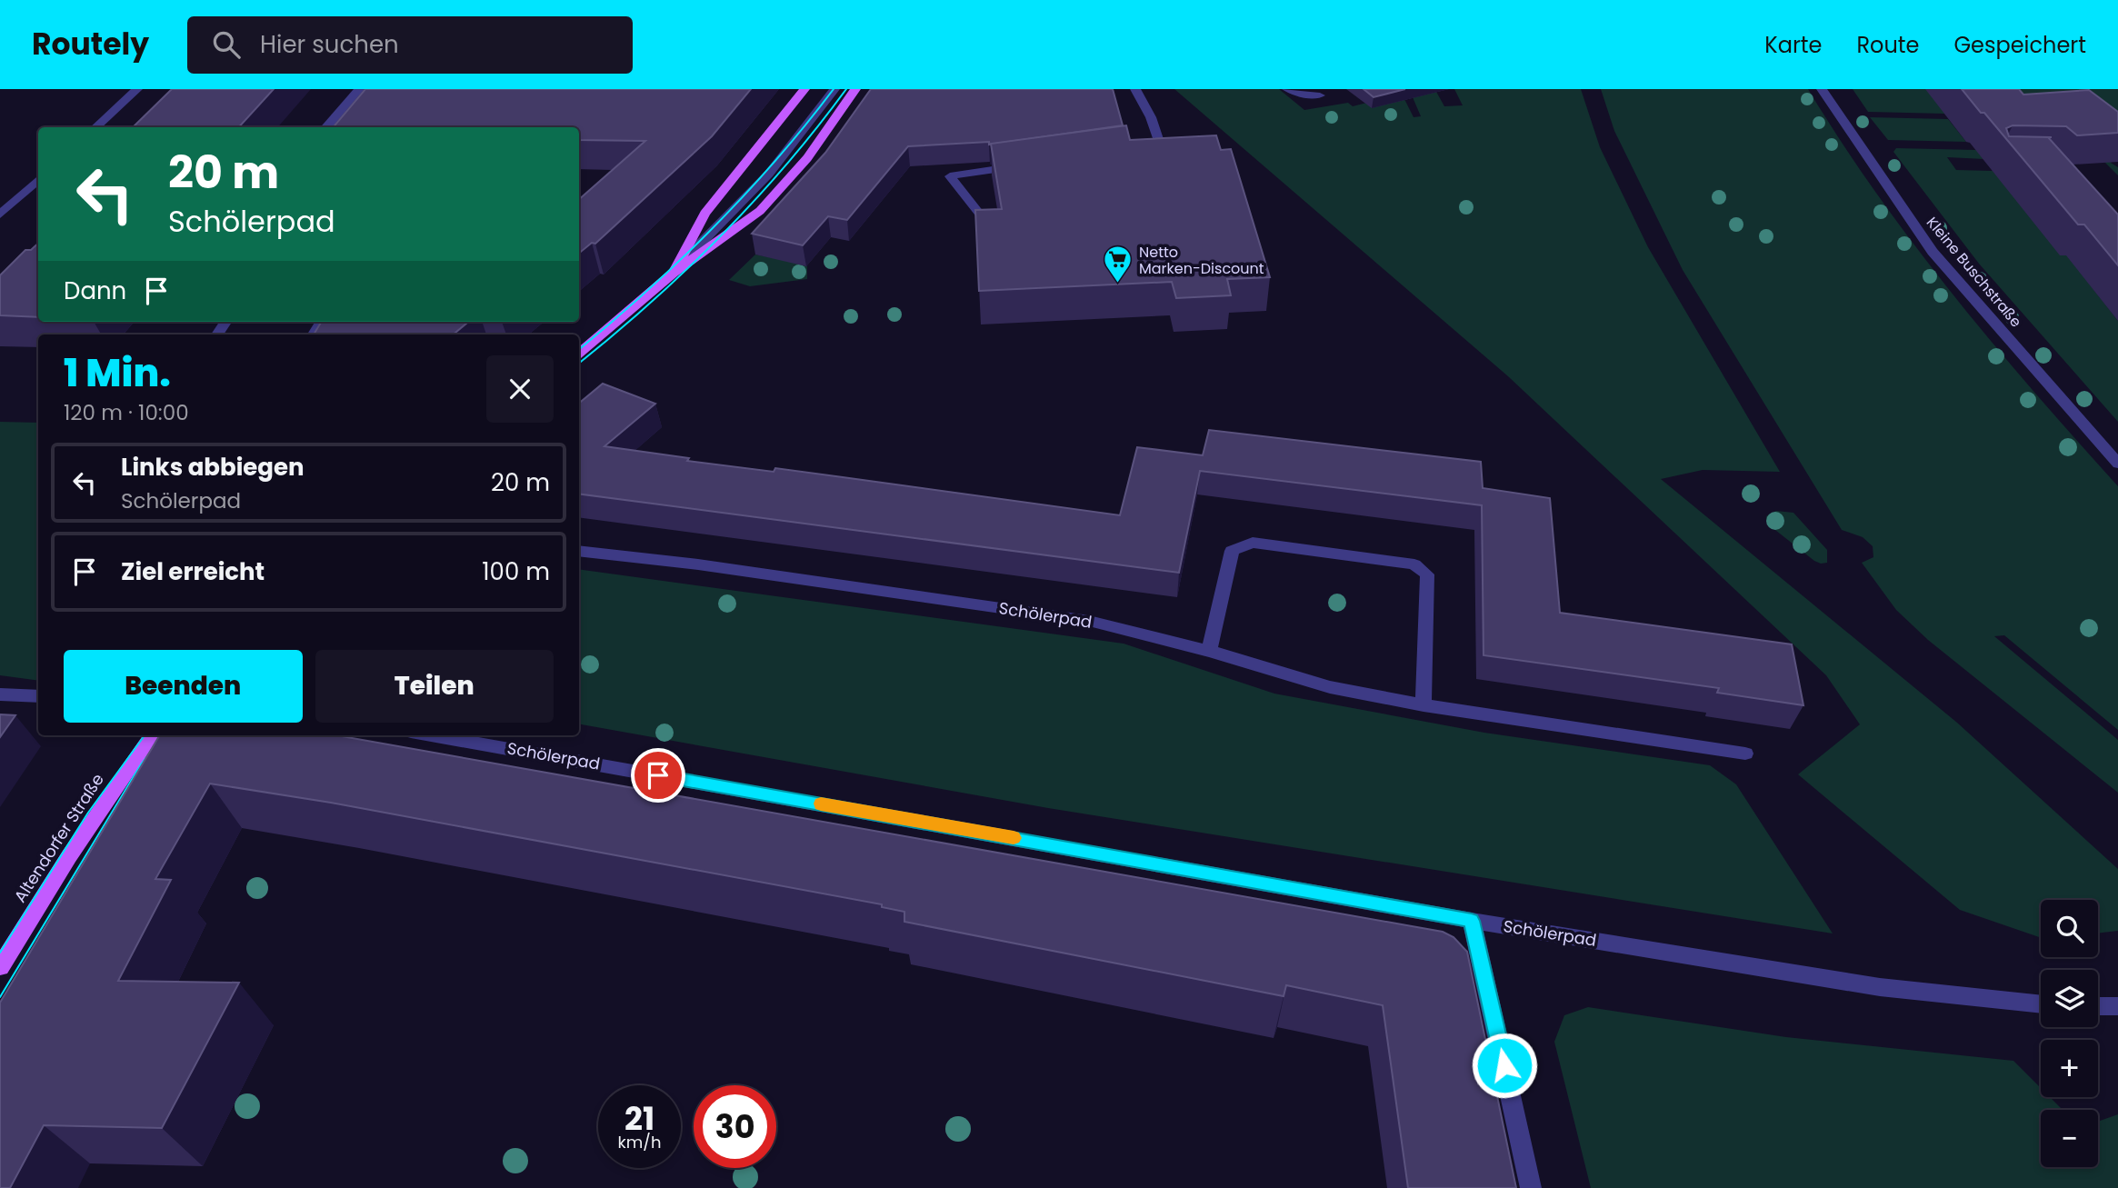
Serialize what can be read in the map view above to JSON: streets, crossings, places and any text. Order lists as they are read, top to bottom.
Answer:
{
  "streets": {
    "main road": ["Altendorfer Straße"],
    "street": ["Kleine Buschstraße", "Schölerpad"]
  },
  "places": {
    "supermarket": ["Netto Marken-Discount"]
  },
  "page": {
    "header": "Routely",
    "search": "Hier suchen",
    "nav": ["Karte", "Route", "Gespeichert"],
    "turn": ["20 m", "Schölerpad"],
    "then": "Dann",
    "heading": ["1 Min.", "120 m · 10:00"],
    "list": [
      {
        "name": "Links abbiegen",
        "note": "Schölerpad",
        "value": "20 m"
      },
      {
        "name": "Ziel erreicht",
        "value": "100 m"
      }
    ],
    "buttons": ["Beenden", "Teilen"],
    "map_buttons": ["+", "−"],
    "speed": "21 km/h",
    "limit": "30"
  }
}
